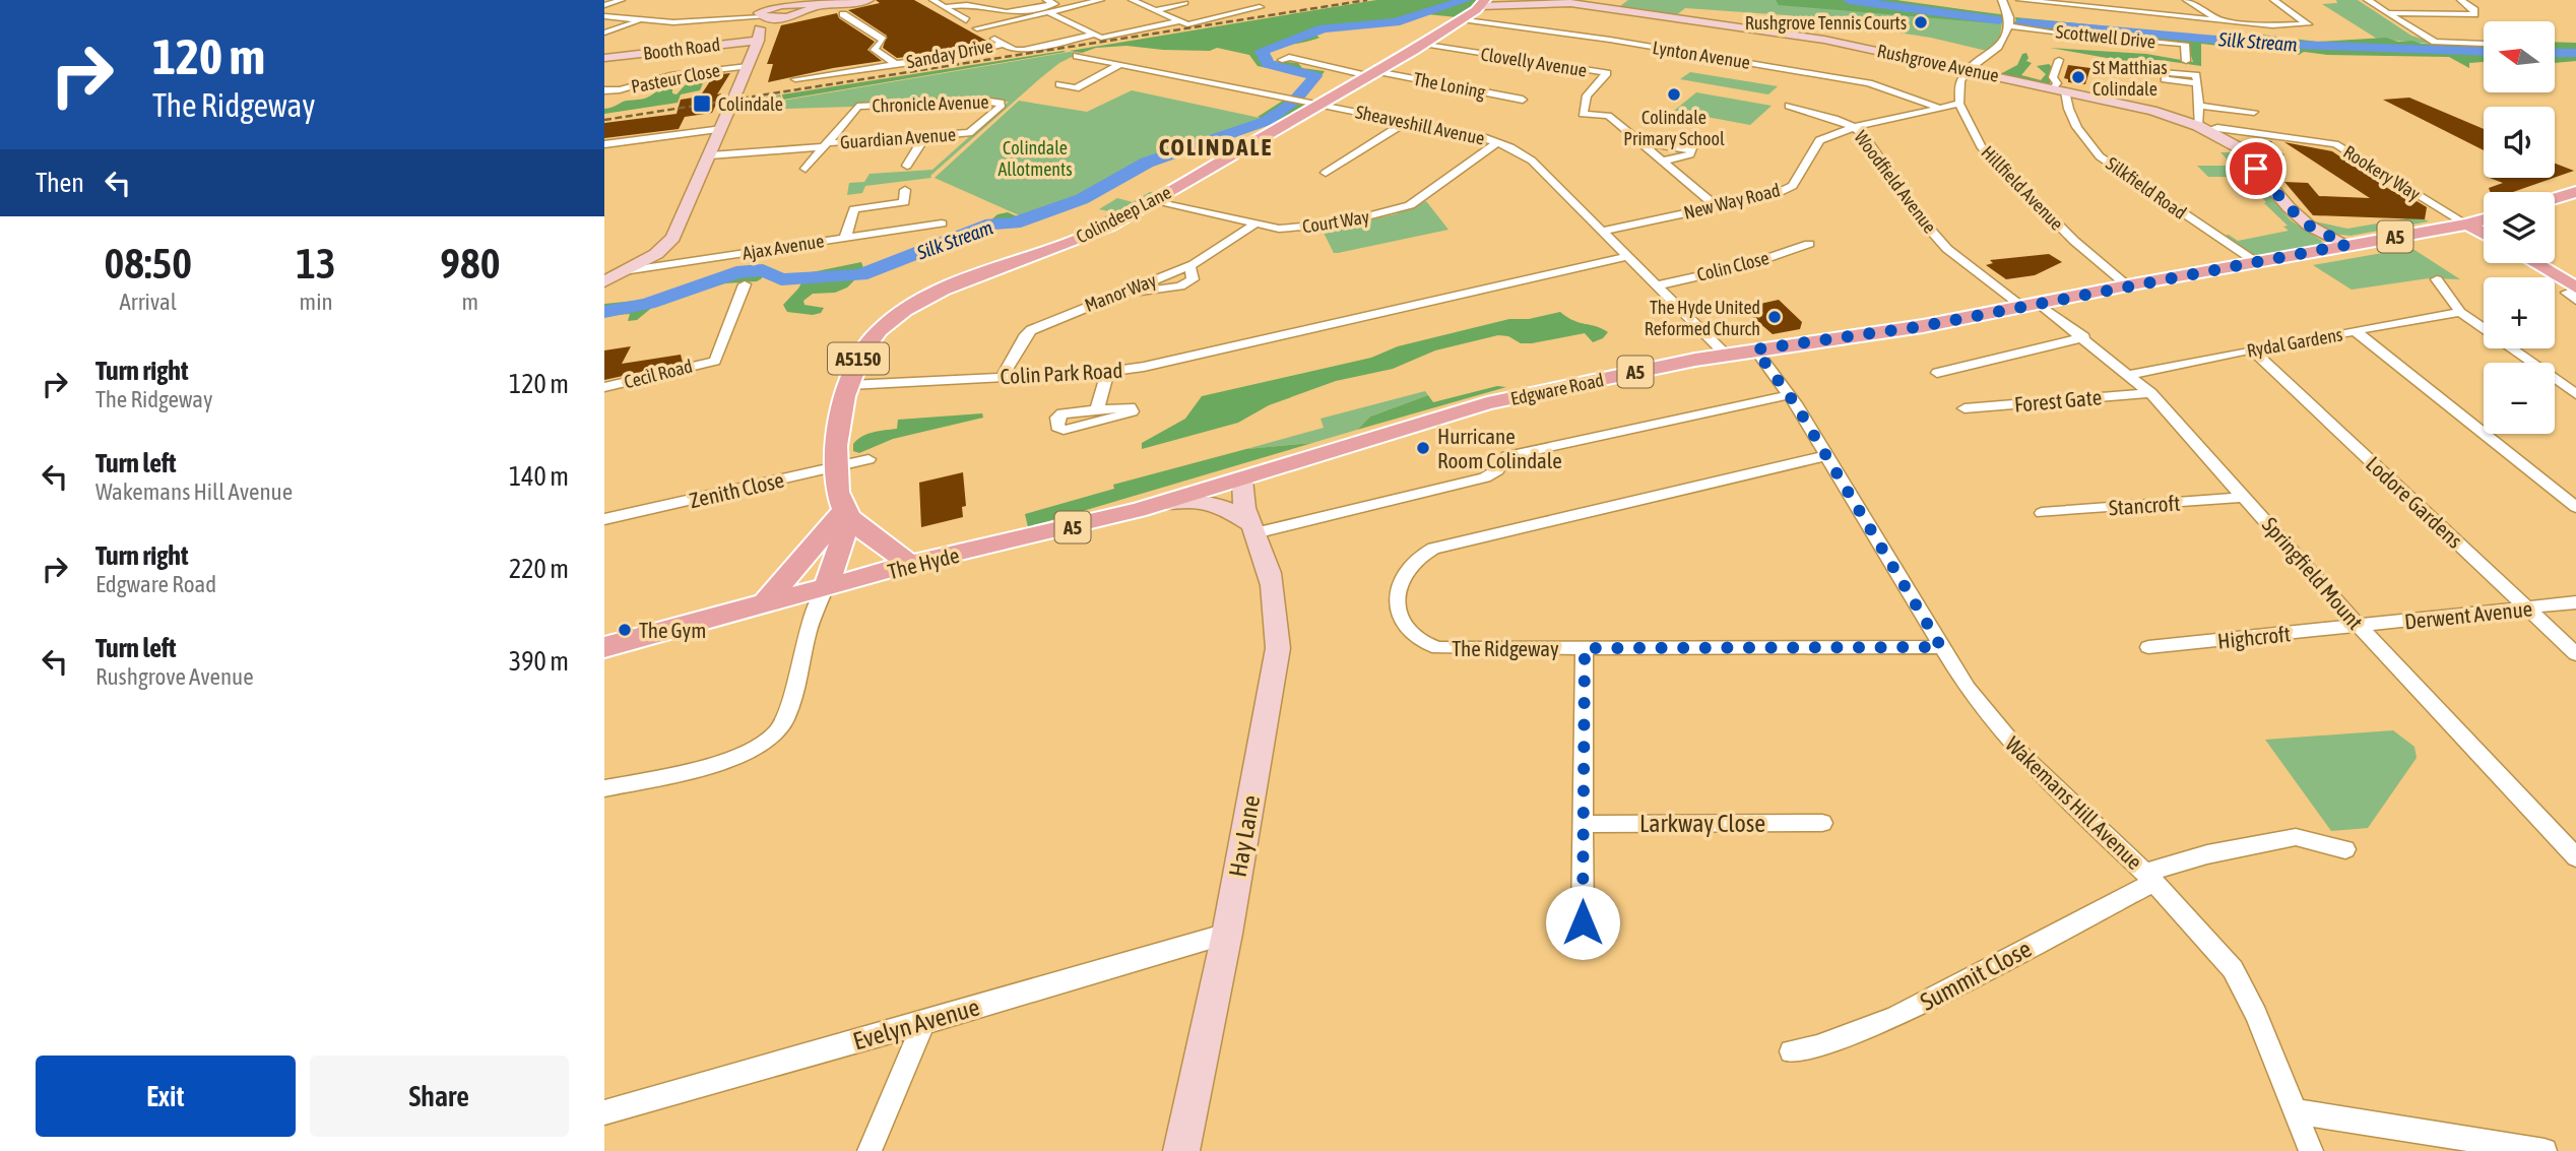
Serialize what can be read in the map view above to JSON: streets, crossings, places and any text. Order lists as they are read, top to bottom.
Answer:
{
  "streets": {
    "main road": [
      "Colindeep Lane",
      "A5",
      "A5150",
      "Edgware Road",
      "The Hyde"
    ],
    "street": [
      "Scottwell Drive",
      "Booth Road",
      "Sanday Drive",
      "Lynton Avenue",
      "Clovelly Avenue",
      "Rushgrove Avenue",
      "Pasteur Close",
      "The Loning",
      "Chronicle Avenue",
      "Sheaveshill Avenue",
      "Guardian Avenue",
      "Rookery Way",
      "Woodfield Avenue",
      "Hillfield Avenue",
      "Silkfield Road",
      "New Way Road",
      "Court Way",
      "Ajax Avenue",
      "Colin Close",
      "Manor Way",
      "Rydal Gardens",
      "Colin Park Road",
      "Cecil Road",
      "Forest Gate",
      "Zenith Close",
      "Lodore Gardens",
      "Stancroft",
      "Springfield Mount",
      "Derwent Avenue",
      "Highcroft",
      "The Ridgeway",
      "Wakemans Hill Avenue",
      "Larkway Close",
      "Hay Lane",
      "Summit Close",
      "Evelyn Avenue"
    ]
  },
  "crossings": [
    ["Lynton Avenue", "New Way Road"],
    ["Lynton Avenue", "Colindeep Lane"],
    ["Clovelly Avenue", "Colindeep Lane"],
    ["Rushgrove Avenue", "Rookery Way"],
    ["Rushgrove Avenue", "Silkfield Road"],
    ["Rushgrove Avenue", "Colindeep Lane"],
    ["Rushgrove Avenue", "Edgware Road"],
    ["The Loning", "Colindeep Lane"],
    ["Chronicle Avenue", "Guardian Avenue"],
    ["Sheaveshill Avenue", "New Way Road"],
    ["Sheaveshill Avenue", "Colindeep Lane"],
    ["Sheaveshill Avenue", "Court Way"],
    ["Sheaveshill Avenue", "Colin Close"],
    ["Sheaveshill Avenue", "Colin Park Road"],
    ["Sheaveshill Avenue", "Edgware Road"],
    ["Rookery Way", "A5"],
    ["Rookery Way", "Edgware Road"],
    ["Woodfield Avenue", "New Way Road"],
    ["Woodfield Avenue", "Edgware Road"],
    ["Woodfield Avenue", "Springfield Mount"],
    ["Hillfield Avenue", "New Way Road"],
    ["Hillfield Avenue", "Edgware Road"],
    ["Silkfield Road", "Edgware Road"],
    ["Colindeep Lane", "Court Way"],
    ["Colindeep Lane", "Colin Park Road"],
    ["Colindeep Lane", "Zenith Close"],
    ["Court Way", "Manor Way"],
    ["A5", "Edgware Road"],
    ["Manor Way", "Colin Park Road"],
    ["Rydal Gardens", "Lodore Gardens"],
    ["Rydal Gardens", "Springfield Mount"],
    ["Edgware Road", "The Hyde"],
    ["Edgware Road", "Springfield Mount"],
    ["Edgware Road", "Wakemans Hill Avenue"],
    ["Edgware Road", "Hay Lane"],
    ["Forest Gate", "Springfield Mount"],
    ["Lodore Gardens", "Derwent Avenue"],
    ["Stancroft", "Springfield Mount"],
    ["The Hyde", "Hay Lane"],
    ["Springfield Mount", "Derwent Avenue"],
    ["Springfield Mount", "Highcroft"],
    ["Derwent Avenue", "Highcroft"],
    ["The Ridgeway", "Wakemans Hill Avenue"],
    ["Wakemans Hill Avenue", "Summit Close"],
    ["Hay Lane", "Evelyn Avenue"]
  ],
  "districts": ["COLINDALE"],
  "water": ["Silk Stream"],
  "parks": ["Colindale Allotments"],
  "places": {
    "other": [
      "Rushgrove Tennis Courts",
      "St Matthias Colindale",
      "Colindale Primary School",
      "The Hyde United Reformed Church",
      "Hurricane Room Colindale",
      "The Gym"
    ],
    "transit": ["Colindale"]
  },
  "north": "left",
  "page": {
    "turn": ["120 m", "The Ridgeway"],
    "map_buttons": ["+", "−"],
    "then": "Then",
    "eta": [
      "08:50",
      "Arrival",
      "13",
      "min",
      "980",
      "m"
    ],
    "list": [
      {
        "name": "Turn right",
        "note": "The Ridgeway",
        "value": "120 m"
      },
      {
        "name": "Turn left",
        "note": "Wakemans Hill Avenue",
        "value": "140 m"
      },
      {
        "name": "Turn right",
        "note": "Edgware Road",
        "value": "220 m"
      },
      {
        "name": "Turn left",
        "note": "Rushgrove Avenue",
        "value": "390 m"
      }
    ],
    "buttons": ["Exit", "Share"]
  }
}
